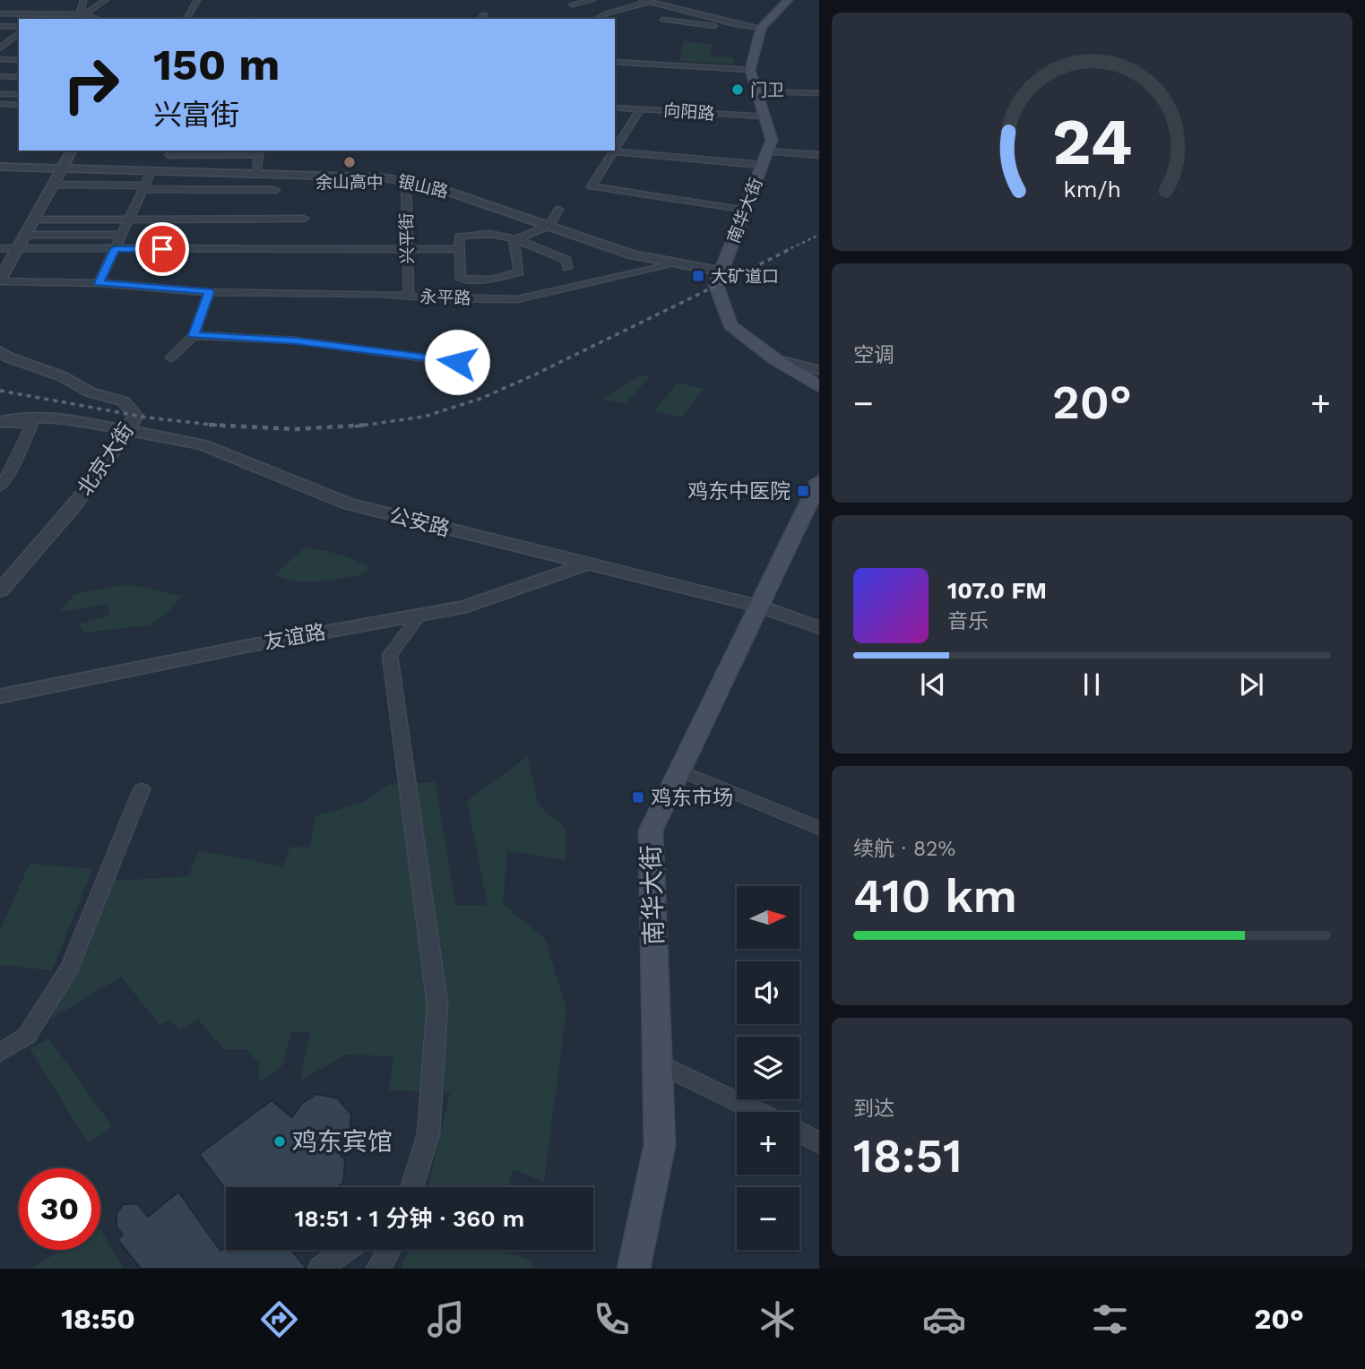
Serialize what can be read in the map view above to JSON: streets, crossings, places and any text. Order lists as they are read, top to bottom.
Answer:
{
  "streets": {
    "main road": ["南华大街"],
    "street": [
      "向阳路",
      "银山路",
      "兴平街",
      "永平路",
      "北京大街",
      "公安路",
      "友谊路"
    ]
  },
  "crossings": [
    ["向阳路", "南华大街"],
    ["银山路", "南华大街"],
    ["银山路", "兴平街"],
    ["银山路", "永平路"],
    ["南华大街", "公安路"],
    ["兴平街", "永平路"],
    ["北京大街", "公安路"],
    ["公安路", "友谊路"]
  ],
  "places": {
    "other": ["门卫", "余山高中", "鸡东宾馆"],
    "transit": ["大矿道口", "鸡东中医院", "鸡东市场"]
  },
  "north": "right",
  "page": {
    "turn": ["150 m", "兴富街"],
    "tile": [
      "空调",
      ["续航 · 82%", "410 km"],
      ["到达", "18:51"]
    ],
    "heat": ["−", "20°", "+"],
    "song": ["107.0 FM", "音乐"],
    "map_buttons": ["+", "−"],
    "limit": "30",
    "trip": "18:51 · 1 分钟 · 360 m",
    "tabs": ["18:50", "20°"],
    "gauge": ["24", "km/h"]
  }
}
